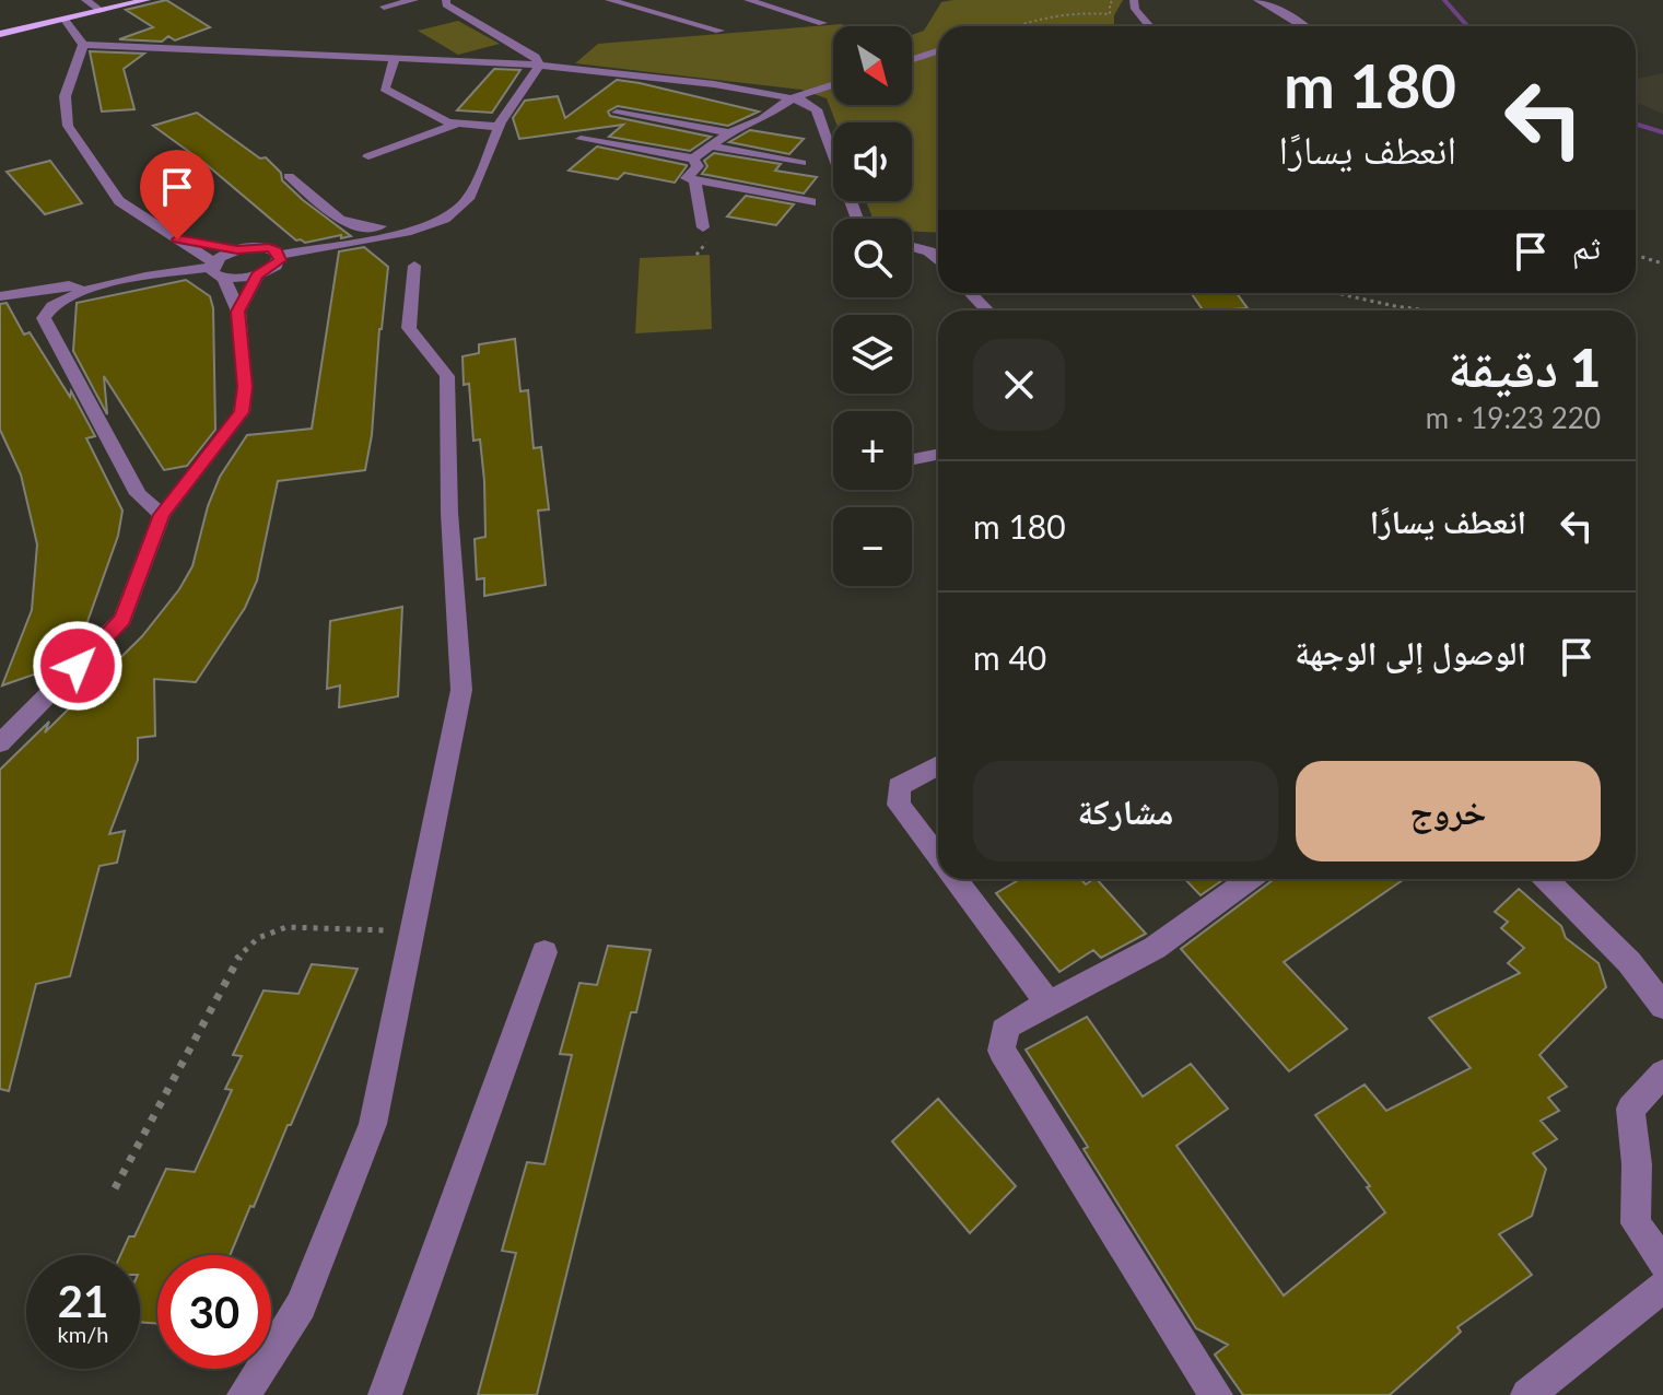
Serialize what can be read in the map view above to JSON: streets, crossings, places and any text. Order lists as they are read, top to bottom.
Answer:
{
  "north": "bottom right",
  "page": {
    "map_buttons": ["+", "−"],
    "turn": ["180 m", "انعطف يسارًا"],
    "then": "ثم",
    "heading": ["1 دقيقة", "220 m · 19:23"],
    "list": [
      {
        "name": "انعطف يسارًا",
        "value": "180 m"
      },
      {
        "name": "الوصول إلى الوجهة",
        "value": "40 m"
      }
    ],
    "buttons": ["خروج", "مشاركة"],
    "speed": "21 km/h",
    "limit": "30"
  }
}
